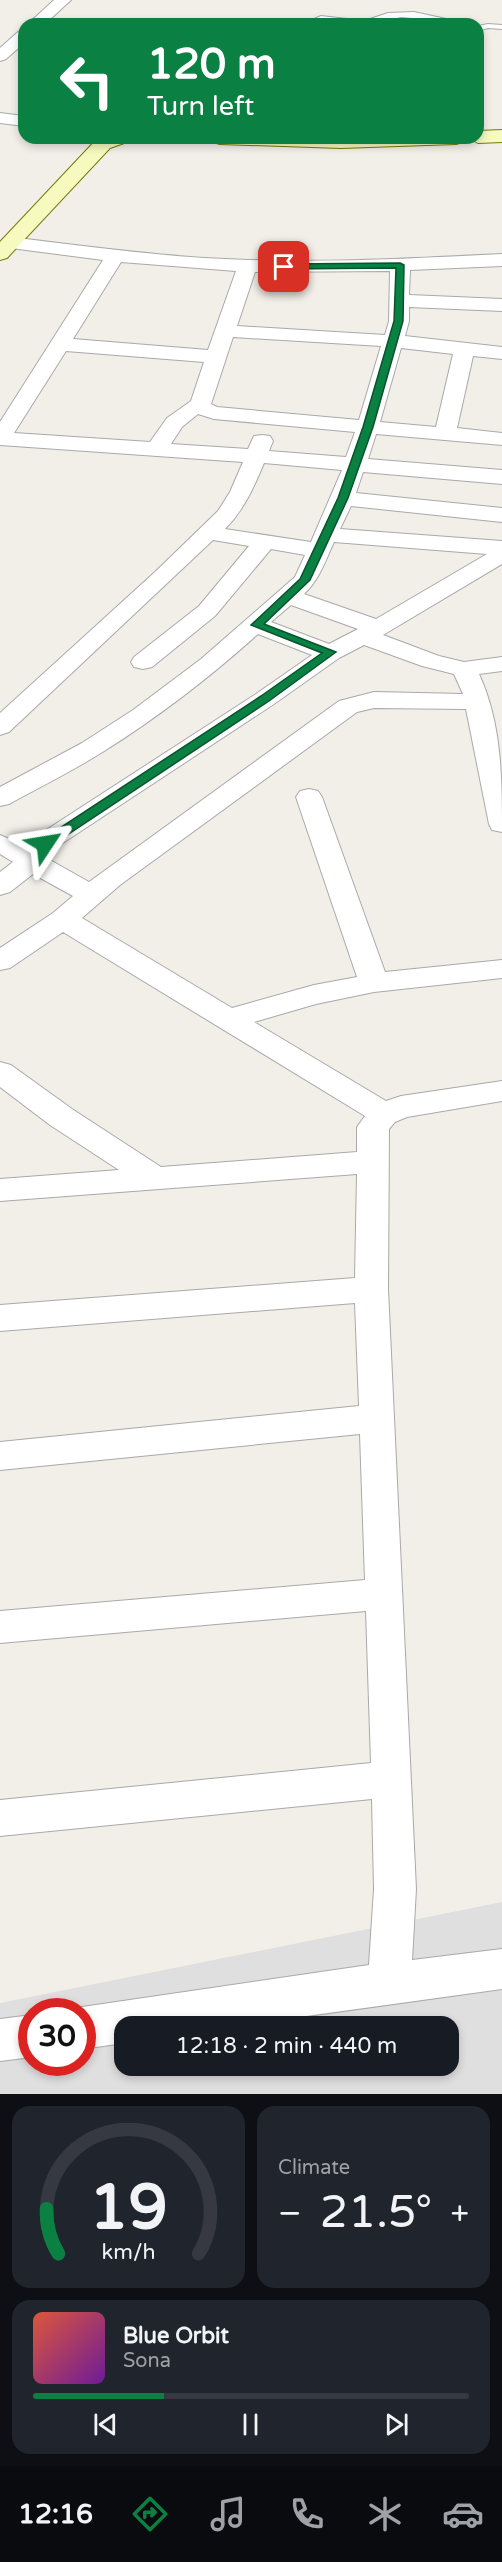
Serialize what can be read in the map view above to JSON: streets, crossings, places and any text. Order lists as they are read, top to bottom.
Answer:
{
  "page": {
    "turn": ["120 m", "Turn left"],
    "limit": "30",
    "trip": "12:18 · 2 min · 440 m",
    "tile": "Climate",
    "heat": ["−", "21.5°", "+"],
    "song": ["Blue Orbit", "Sona"],
    "tabs": "12:16",
    "gauge": ["19", "km/h"]
  }
}
